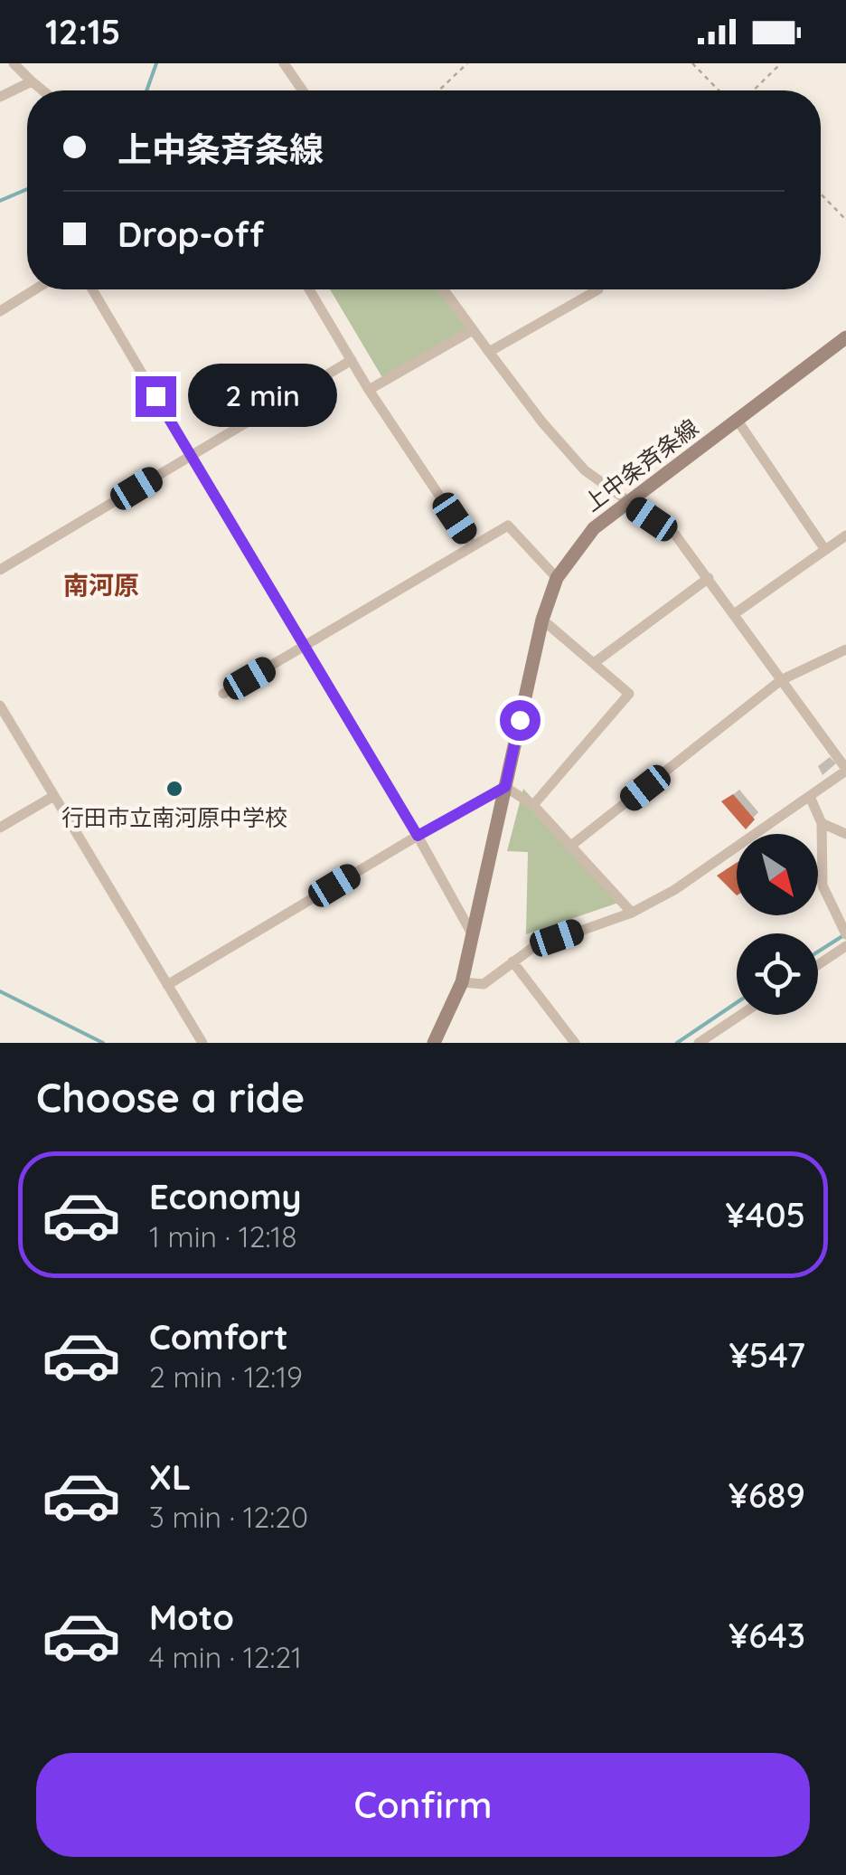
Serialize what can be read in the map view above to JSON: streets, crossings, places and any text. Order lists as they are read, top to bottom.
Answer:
{
  "streets": {
    "main road": ["上中条斉条線"]
  },
  "districts": ["南河原"],
  "places": ["行田市立南河原中学校"],
  "north": "bottom right",
  "page": {
    "status": "12:15",
    "banner": ["上中条斉条線", "Drop-off"],
    "bubble": "2 min",
    "heading": "Choose a ride",
    "list": [
      {
        "name": "Economy",
        "note": "1 min · 12:18",
        "value": "¥405"
      },
      {
        "name": "Comfort",
        "note": "2 min · 12:19",
        "value": "¥547"
      },
      {
        "name": "XL",
        "note": "3 min · 12:20",
        "value": "¥689"
      },
      {
        "name": "Moto",
        "note": "4 min · 12:21",
        "value": "¥643"
      }
    ],
    "buttons": "Confirm"
  }
}
